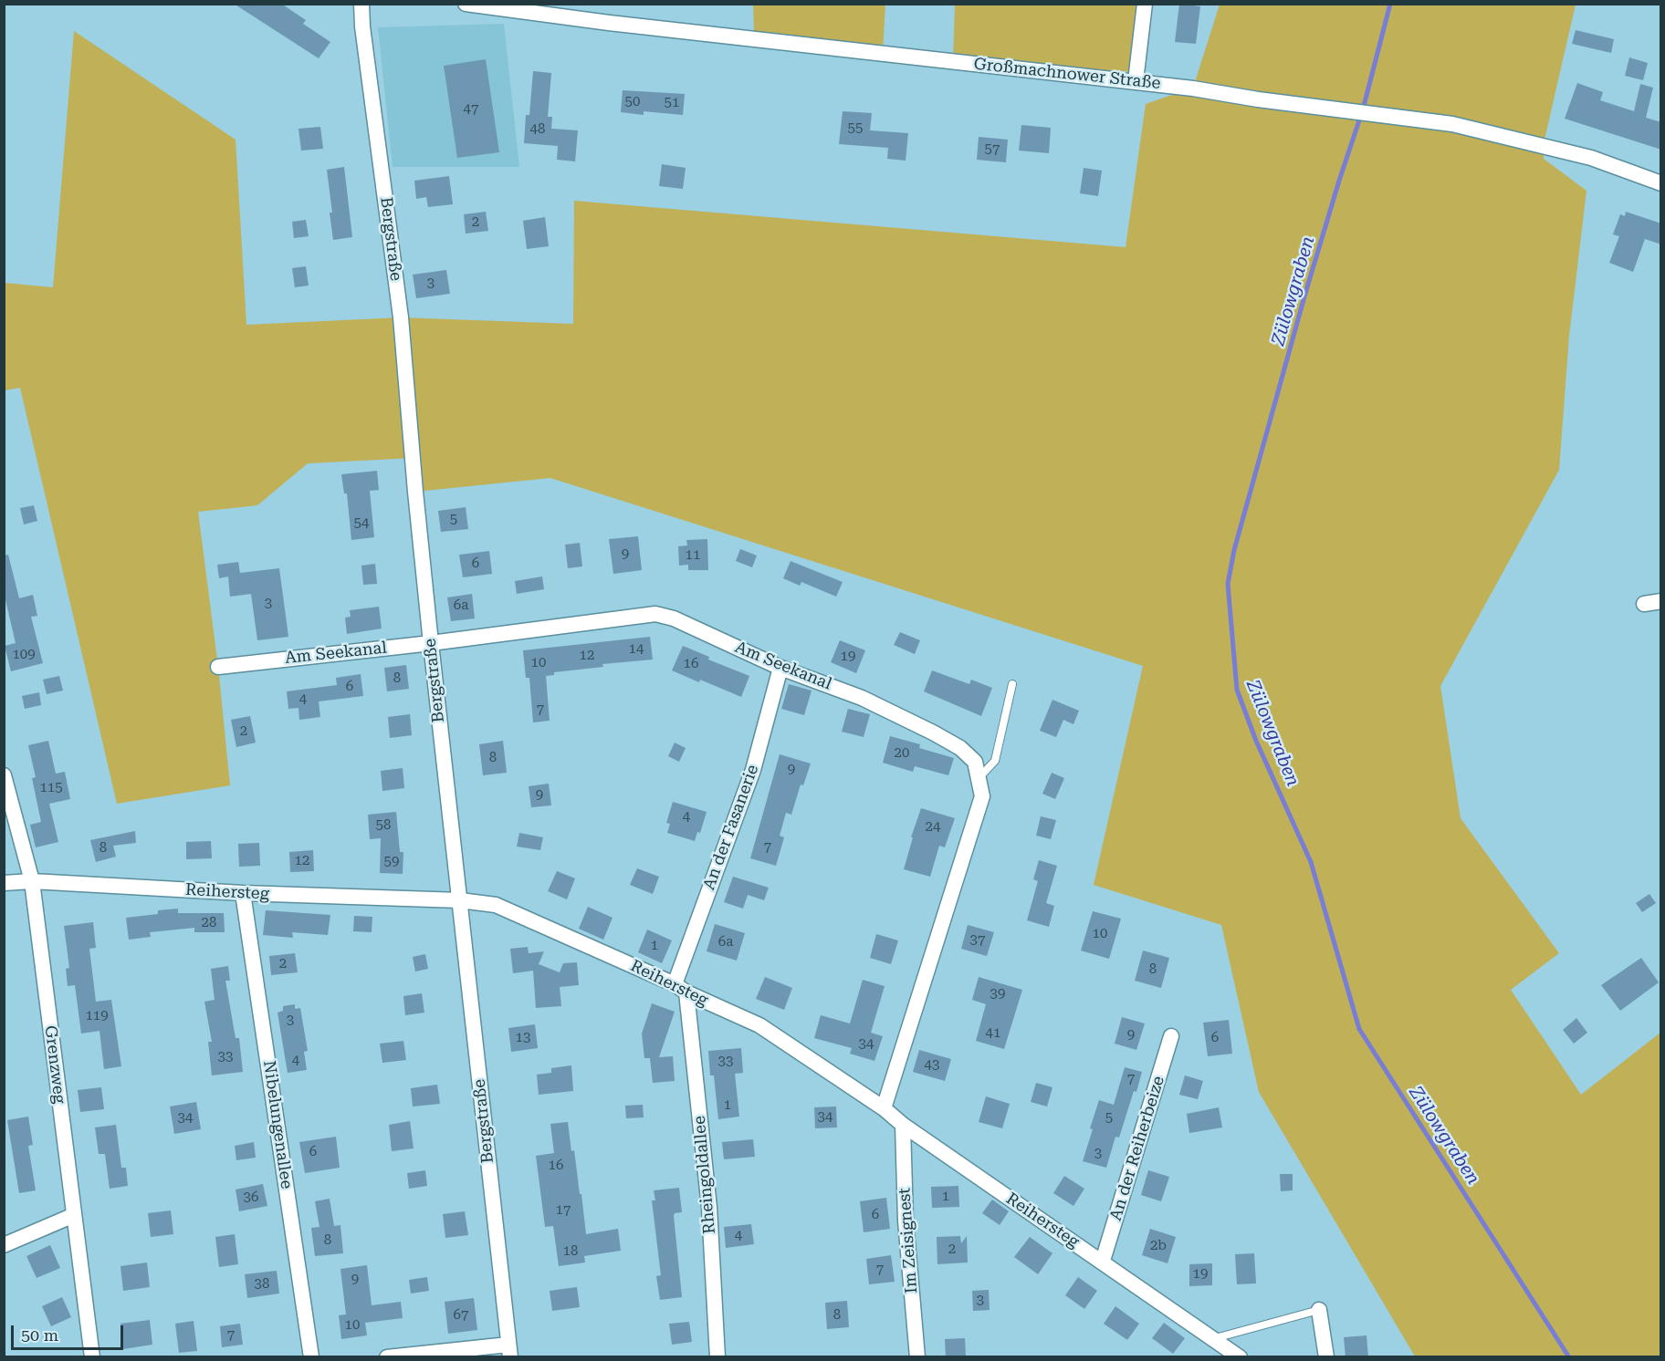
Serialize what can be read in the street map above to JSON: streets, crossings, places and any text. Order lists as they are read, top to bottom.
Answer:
{
  "streets": {
    "street": [
      "Großmachnower Straße",
      "Bergstraße",
      "Am Seekanal",
      "An der Fasanerie",
      "Reihersteg",
      "Grenzweg",
      "Nibelungenallee",
      "An der Reiherbeize",
      "Rheingoldallee",
      "Im Zeisignest"
    ]
  },
  "crossings": [
    ["Bergstraße", "Am Seekanal"],
    ["Bergstraße", "Reihersteg"],
    ["Am Seekanal", "An der Fasanerie"],
    ["Am Seekanal", "Reihersteg"],
    ["An der Fasanerie", "Reihersteg"],
    ["An der Fasanerie", "Rheingoldallee"],
    ["Reihersteg", "Grenzweg"],
    ["Reihersteg", "Nibelungenallee"],
    ["Reihersteg", "An der Reiherbeize"],
    ["Reihersteg", "Rheingoldallee"],
    ["Reihersteg", "Im Zeisignest"]
  ],
  "water": ["Zülowgraben"],
  "house_numbers": [
    "50",
    "51",
    "47",
    "55",
    "48",
    "57",
    "2",
    "3",
    "5",
    "54",
    "9",
    "11",
    "6",
    "3",
    "6a",
    "14",
    "109",
    "12",
    "19",
    "10",
    "16",
    "8",
    "6",
    "4",
    "7",
    "2",
    "20",
    "8",
    "9",
    "115",
    "9",
    "4",
    "58",
    "24",
    "7",
    "8",
    "12",
    "59",
    "28",
    "10",
    "37",
    "6a",
    "1",
    "2",
    "8",
    "39",
    "119",
    "3",
    "41",
    "9",
    "13",
    "6",
    "34",
    "33",
    "4",
    "33",
    "43",
    "7",
    "1",
    "34",
    "34",
    "5",
    "6",
    "3",
    "16",
    "1",
    "36",
    "17",
    "6",
    "4",
    "8",
    "2b",
    "2",
    "18",
    "7",
    "19",
    "9",
    "38",
    "3",
    "67",
    "8",
    "10",
    "7"
  ],
  "scale_bar": "50 m"
}
